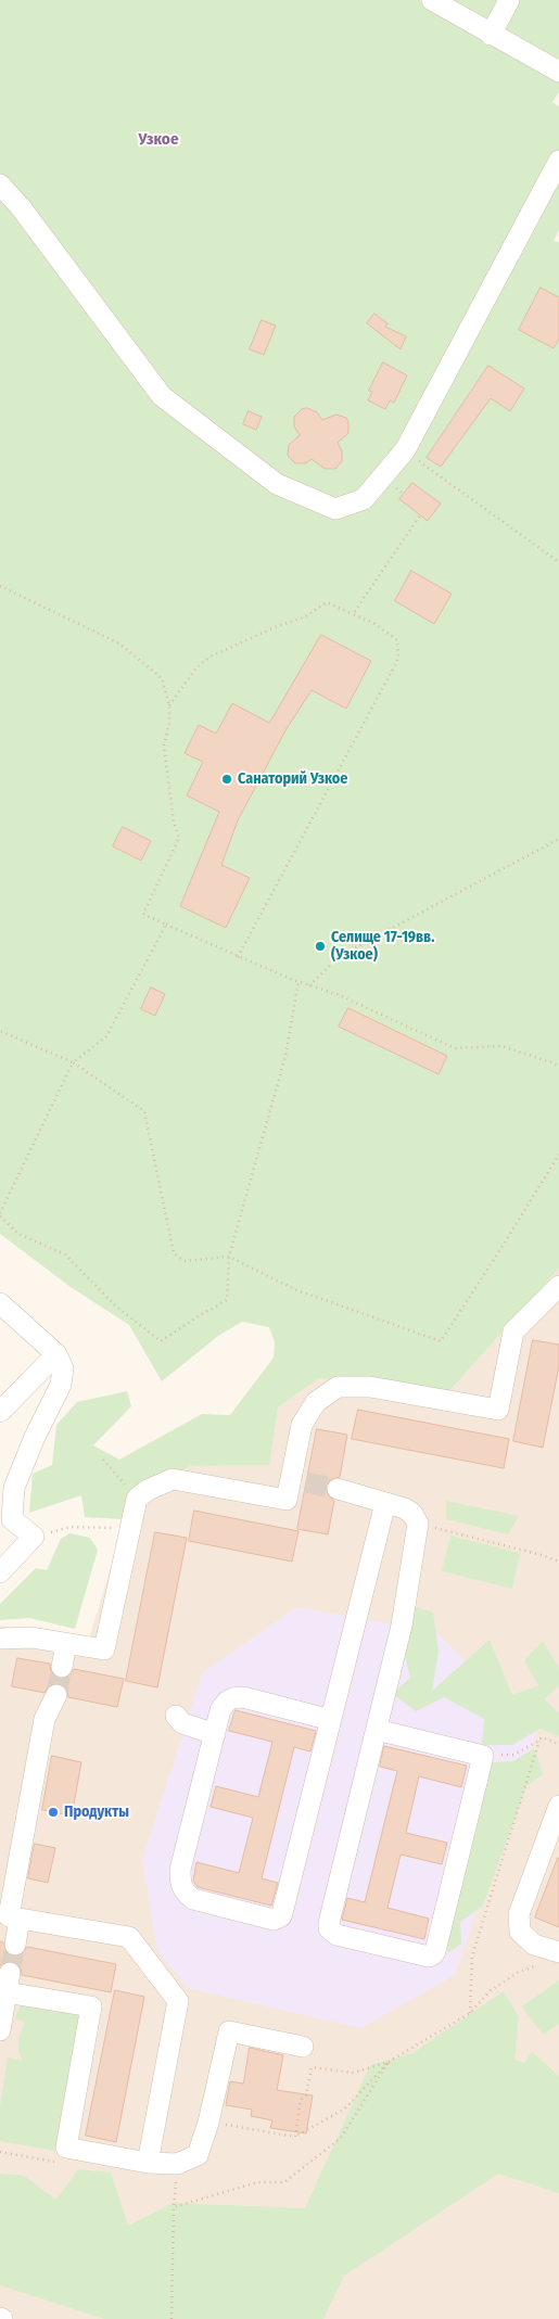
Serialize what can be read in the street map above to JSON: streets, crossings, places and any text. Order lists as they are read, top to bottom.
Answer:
{
  "districts": ["Узкое"],
  "places": ["Санаторий Узкое", "Селище 17-19вв. (Узкое)", "Продукты"]
}
